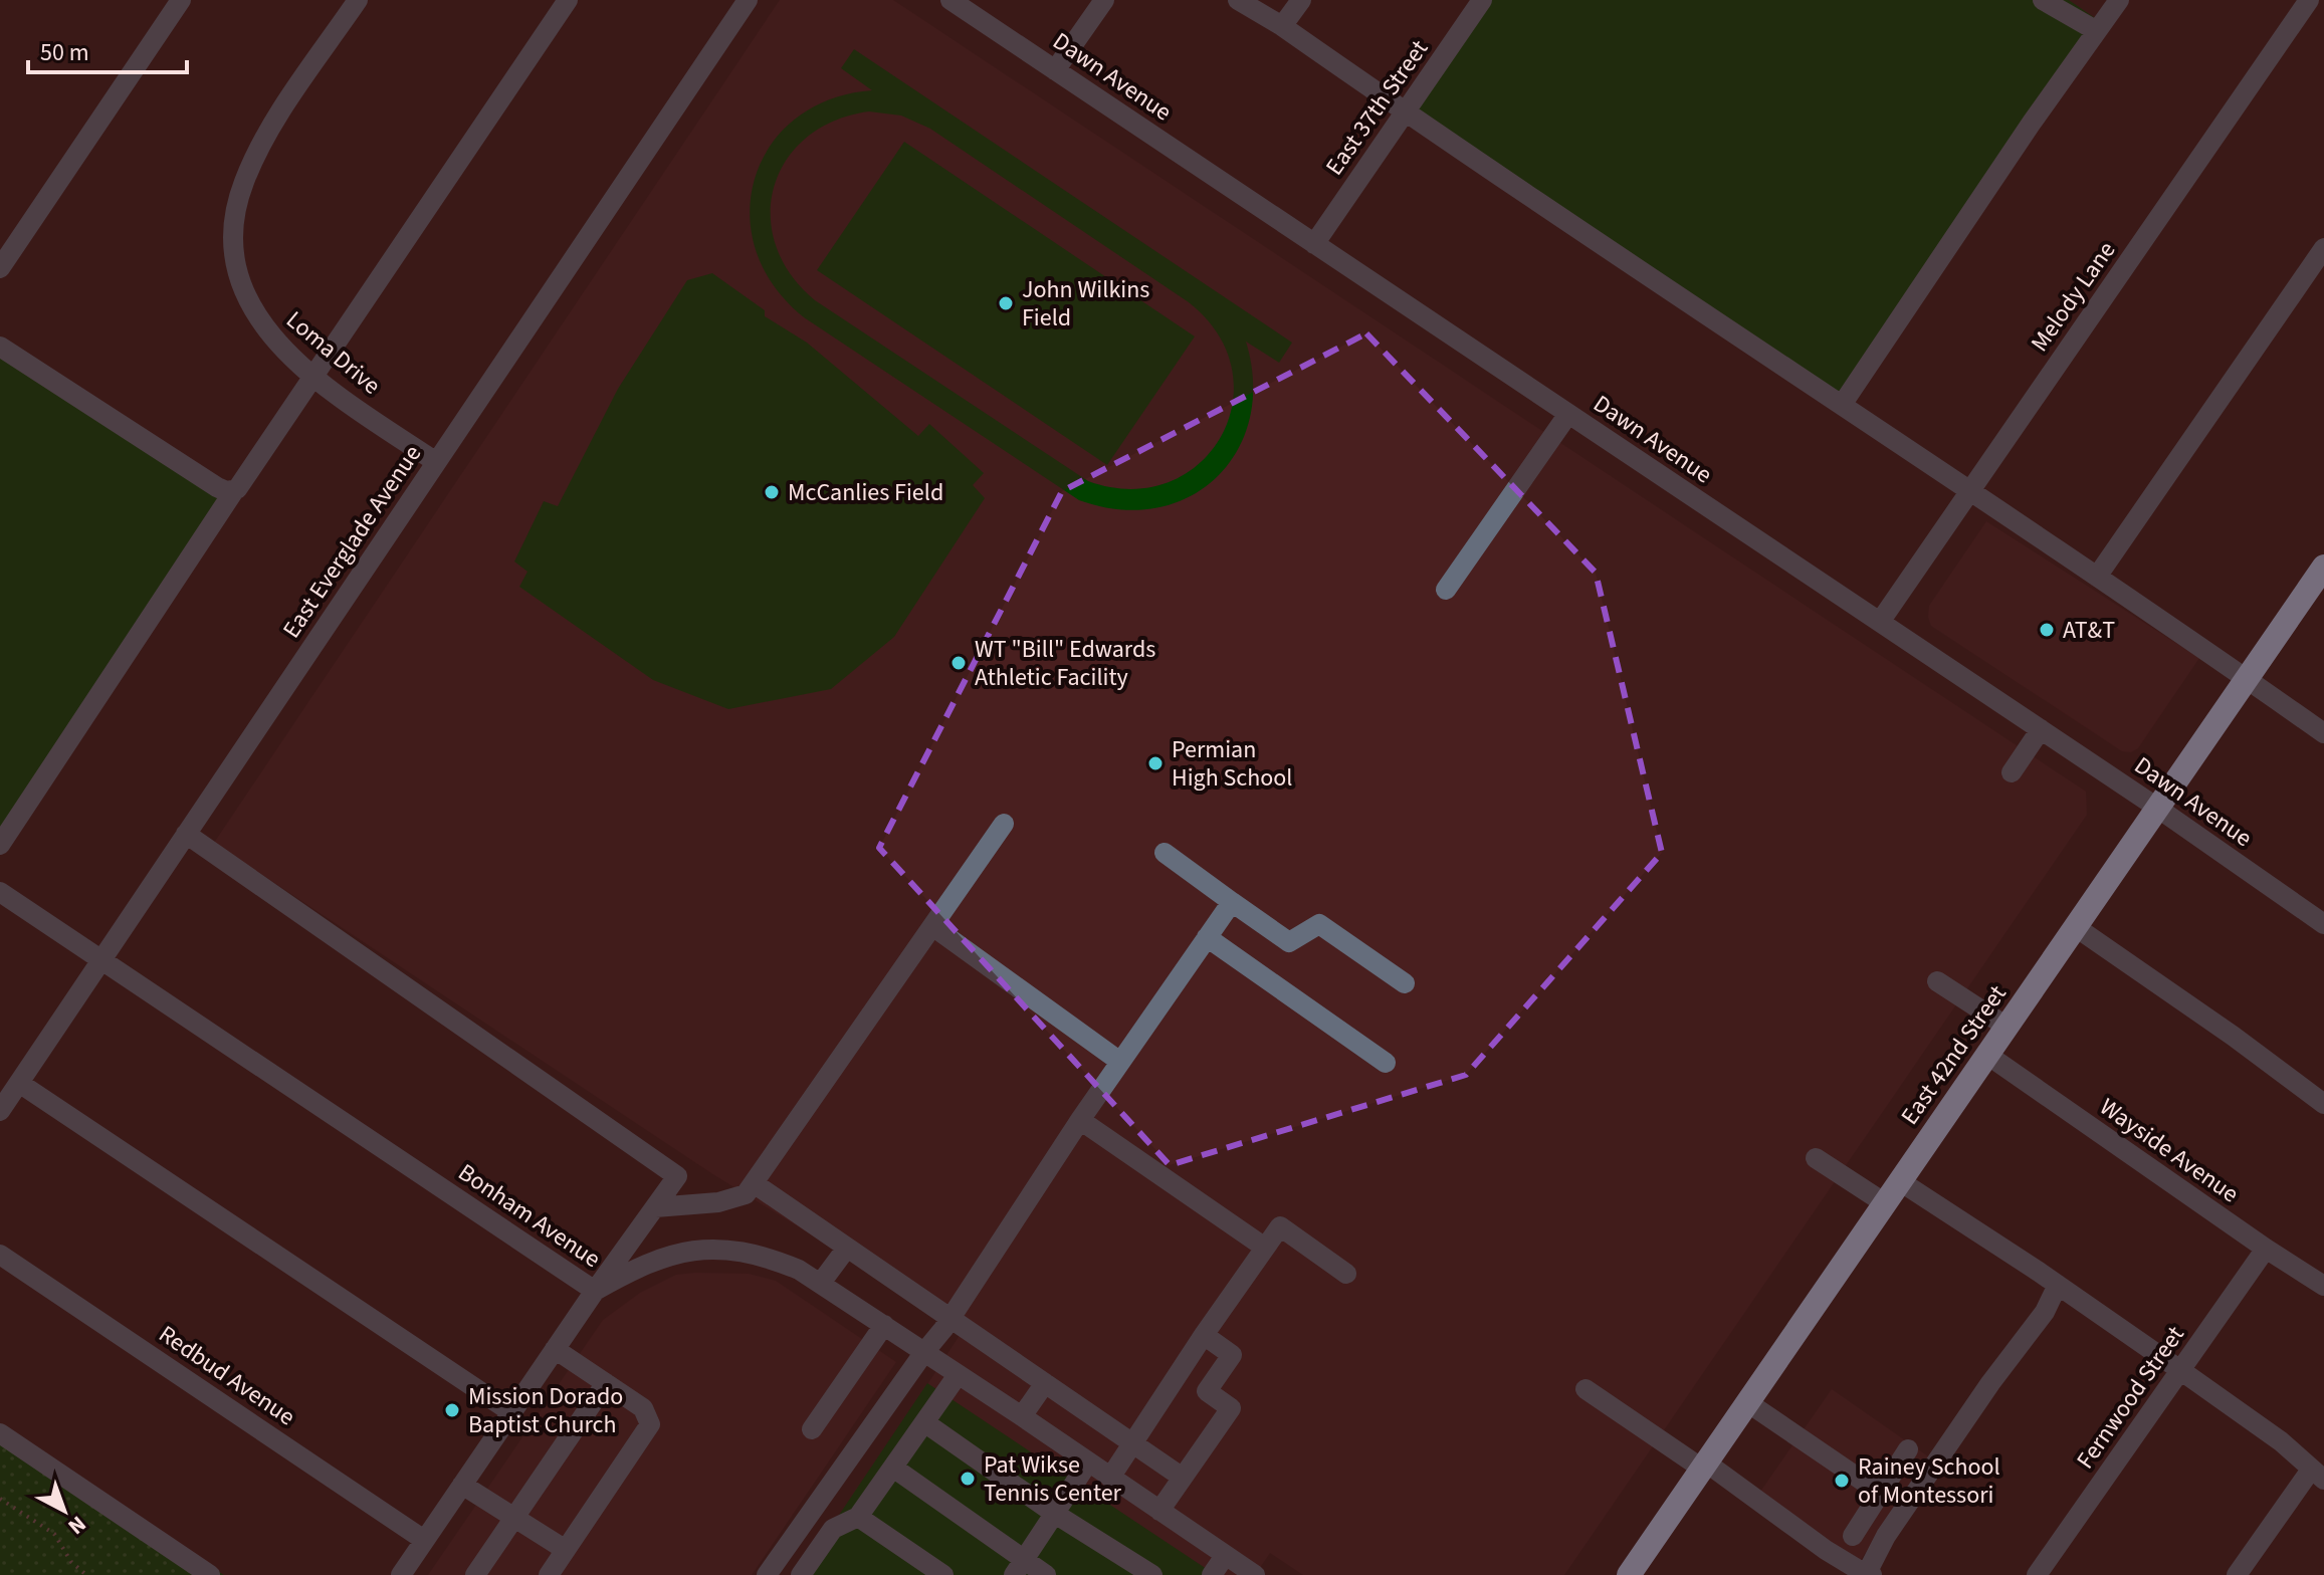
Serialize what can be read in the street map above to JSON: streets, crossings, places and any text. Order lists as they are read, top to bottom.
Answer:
{
  "streets": {
    "highway": ["East 42nd Street"],
    "street": [
      "Dawn Avenue",
      "East 37th Street",
      "Melody Lane",
      "Loma Drive",
      "East Everglade Avenue",
      "Wayside Avenue",
      "Bonham Avenue",
      "Redbud Avenue",
      "Fernwood Street"
    ]
  },
  "crossings": [
    ["Dawn Avenue", "East 37th Street"],
    ["Dawn Avenue", "Melody Lane"],
    ["Dawn Avenue", "East 42nd Street"],
    ["Loma Drive", "East Everglade Avenue"],
    ["East Everglade Avenue", "Bonham Avenue"],
    ["East 42nd Street", "Wayside Avenue"],
    ["Wayside Avenue", "Fernwood Street"]
  ],
  "places": [
    "John Wilkins Field",
    "McCanlies Field",
    "AT&T",
    "WT \"Bill\" Edwards Athletic Facility",
    "Permian High School",
    "Mission Dorado Baptist Church",
    "Pat Wikse Tennis Center",
    "Rainey School of Montessori"
  ],
  "scale_bar": "50 m",
  "north": "bottom right"
}
